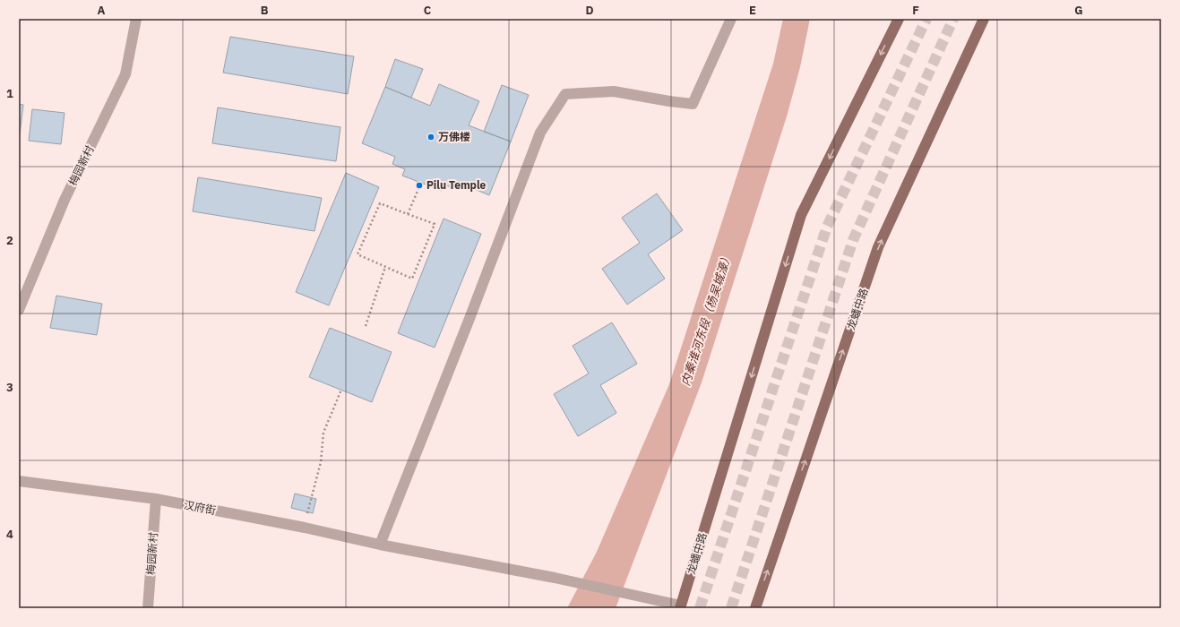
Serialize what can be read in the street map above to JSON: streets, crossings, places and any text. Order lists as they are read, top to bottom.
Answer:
{
  "streets": {
    "main road": ["龙蟠中路"],
    "street": ["梅园新村", "汉府街"]
  },
  "crossings": [
    ["梅园新村", "汉府街"],
    ["龙蟠中路", "汉府街"]
  ],
  "water": ["内秦淮河东段（杨吴城濠）"],
  "places": ["万佛楼", "Pilu Temple"],
  "grid": {
    "columns": [
      "A",
      "B",
      "C",
      "D",
      "E",
      "F",
      "G"
    ],
    "rows": [
      "1",
      "2",
      "3",
      "4"
    ]
  }
}
